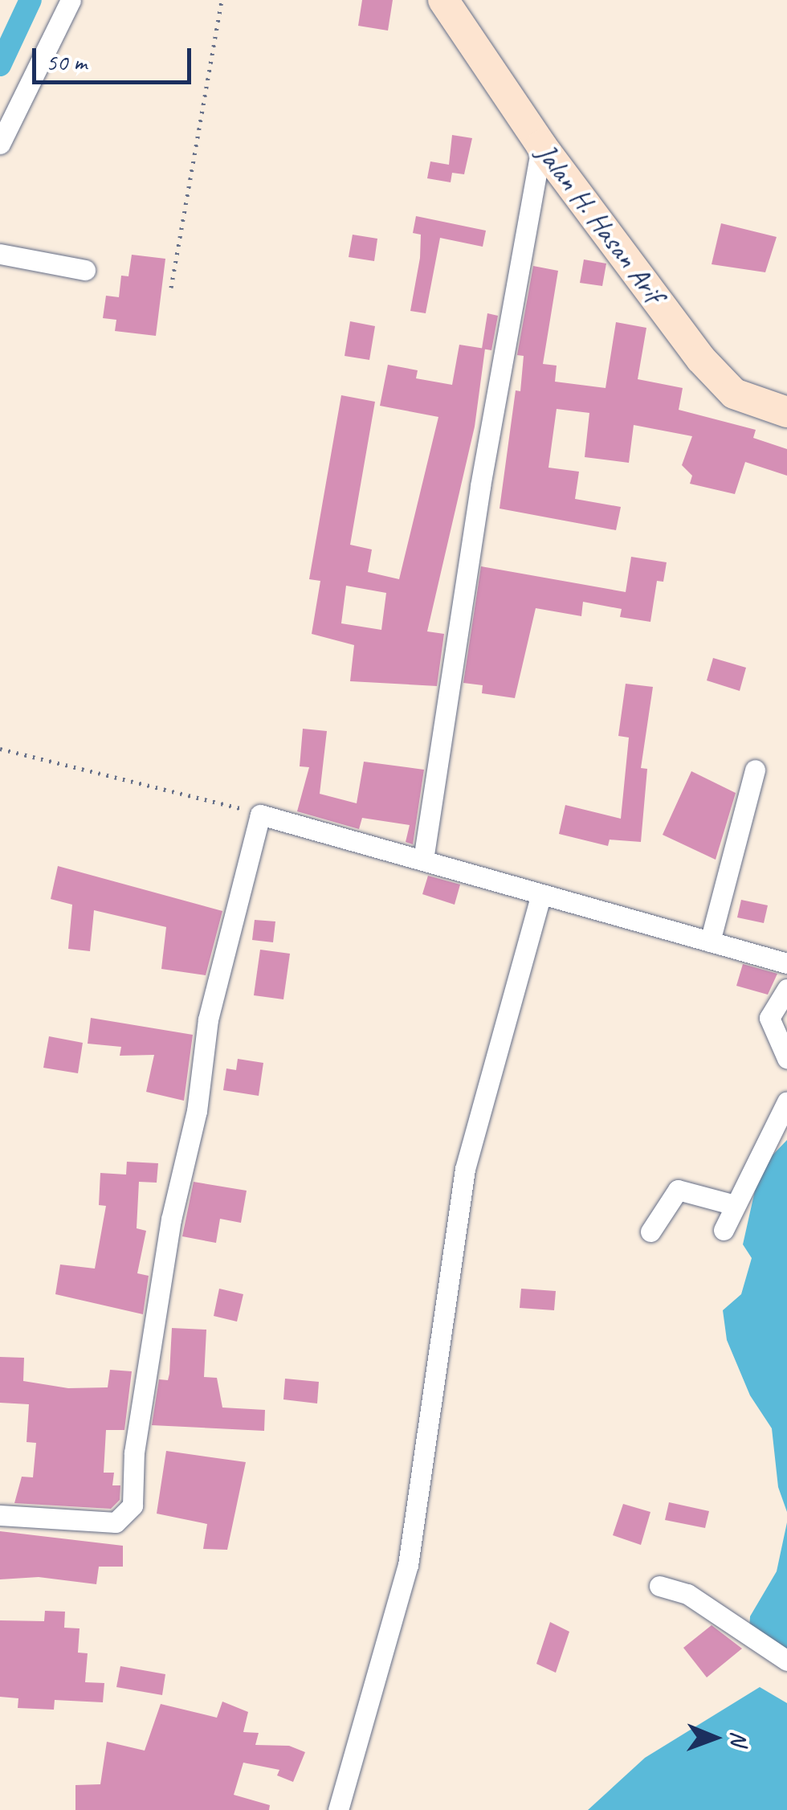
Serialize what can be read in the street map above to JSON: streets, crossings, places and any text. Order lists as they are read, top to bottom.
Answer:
{
  "streets": {
    "main road": ["Jalan H. Hasan Arif"]
  },
  "scale_bar": "50 m",
  "north": "right"
}
